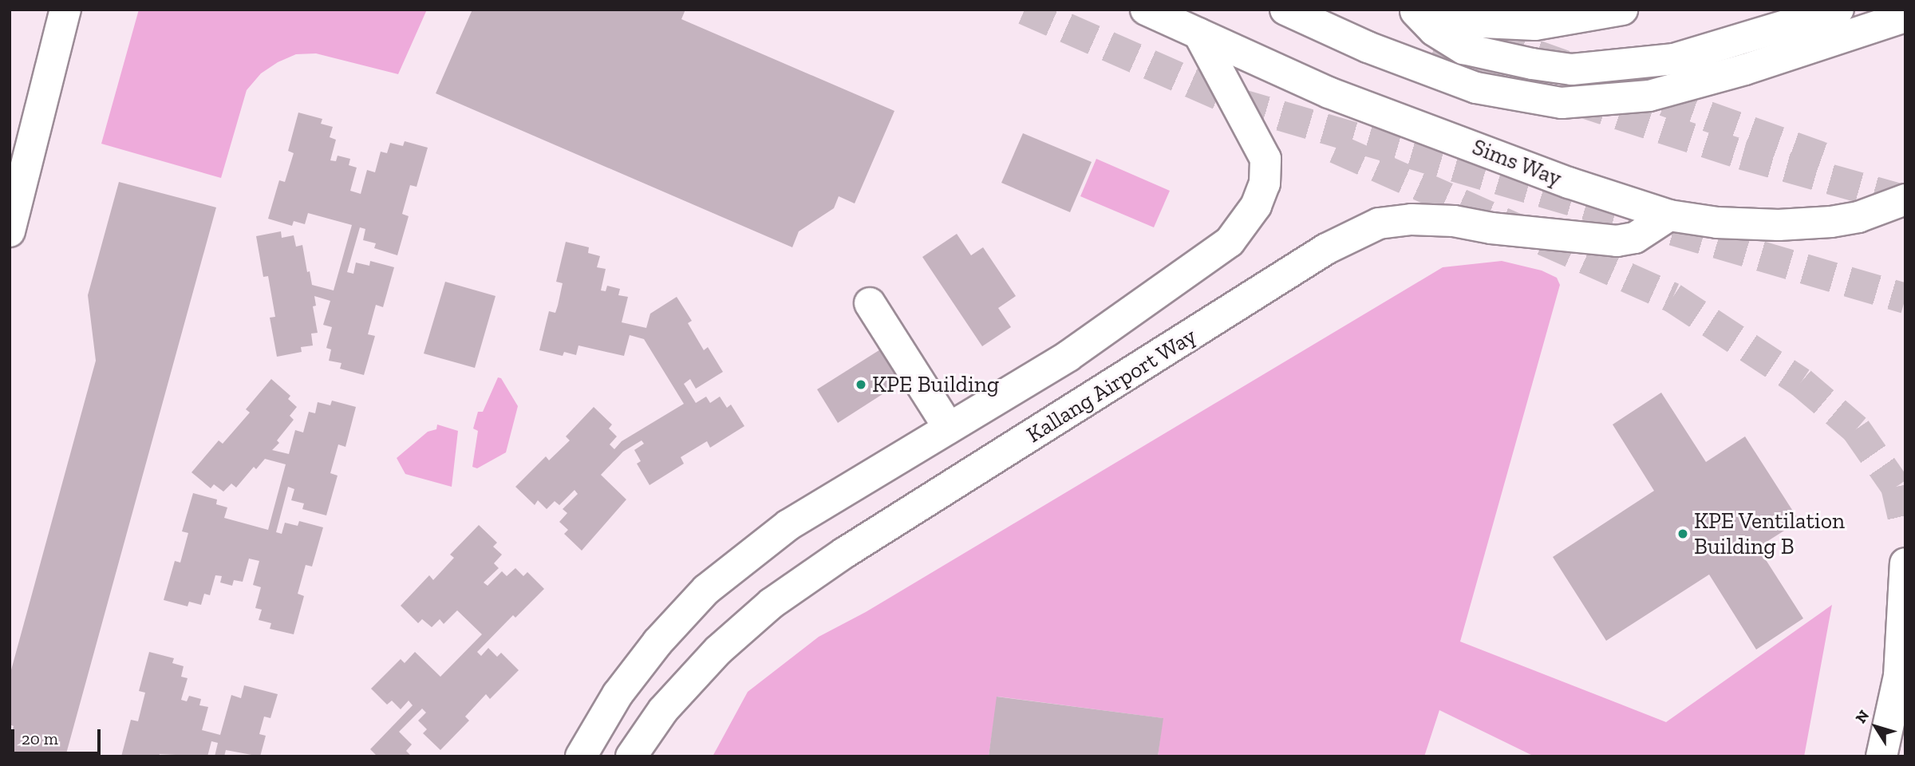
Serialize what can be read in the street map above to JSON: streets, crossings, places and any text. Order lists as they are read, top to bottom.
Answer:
{
  "streets": {
    "main road": ["Sims Way", "Kallang Airport Way"]
  },
  "crossings": [
    ["Sims Way", "Kallang Airport Way"]
  ],
  "places": ["KPE Building", "KPE Ventilation Building B"],
  "scale_bar": "20 m",
  "north": "top left"
}
